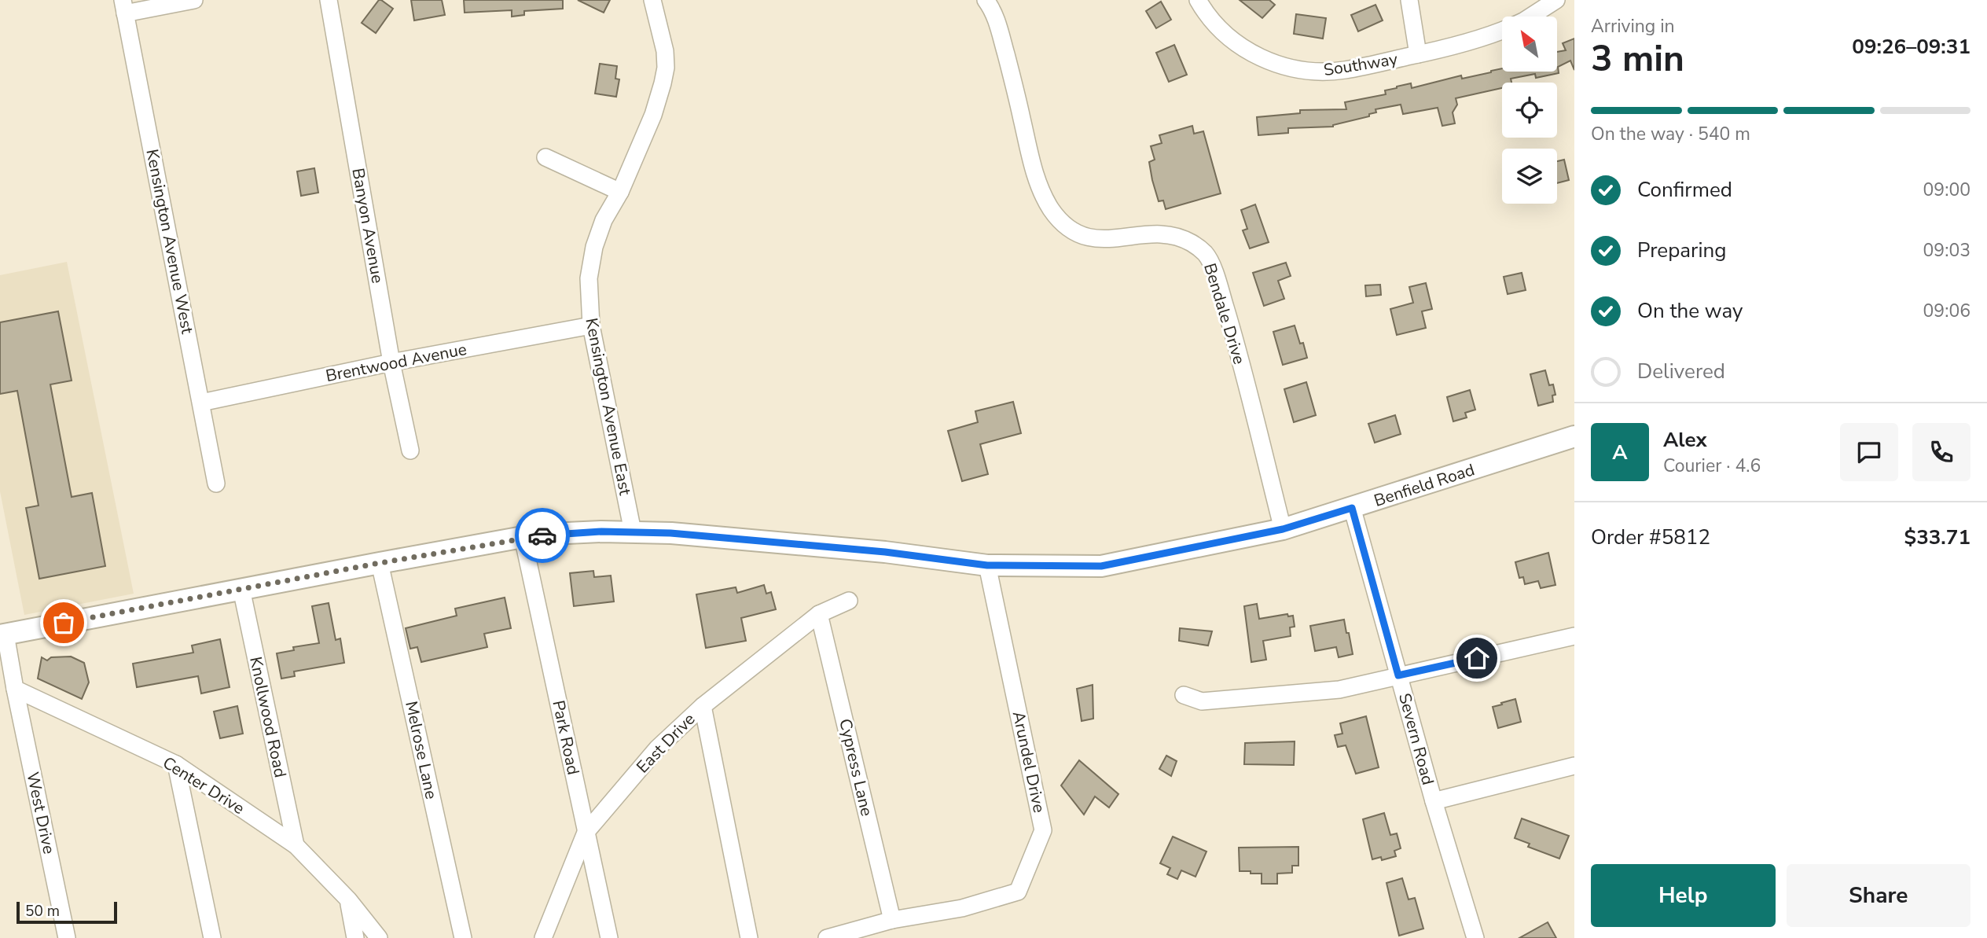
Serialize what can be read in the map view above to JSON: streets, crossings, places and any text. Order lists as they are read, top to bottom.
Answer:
{
  "streets": {
    "main road": ["Benfield Road"],
    "street": [
      "Southway",
      "Banyon Avenue",
      "Kensington Avenue West",
      "Bendale Drive",
      "Brentwood Avenue",
      "Kensington Avenue East",
      "Knollwood Road",
      "Park Road",
      "Severn Road",
      "East Drive",
      "Melrose Lane",
      "Arundel Drive",
      "Cypress Lane",
      "Center Drive",
      "West Drive"
    ]
  },
  "crossings": [
    ["Banyon Avenue", "Brentwood Avenue"],
    ["Kensington Avenue West", "Brentwood Avenue"],
    ["Bendale Drive", "Benfield Road"],
    ["Brentwood Avenue", "Kensington Avenue East"],
    ["Kensington Avenue East", "Benfield Road"],
    ["Benfield Road", "Knollwood Road"],
    ["Benfield Road", "Park Road"],
    ["Benfield Road", "Severn Road"],
    ["Benfield Road", "Melrose Lane"],
    ["Benfield Road", "Arundel Drive"],
    ["Knollwood Road", "Center Drive"],
    ["Park Road", "East Drive"],
    ["East Drive", "Cypress Lane"],
    ["Arundel Drive", "Cypress Lane"],
    ["Center Drive", "West Drive"]
  ],
  "scale_bar": "50 m",
  "north": "top left",
  "page": {
    "heading": ["3 min", "Arriving in", "09:26–09:31"],
    "panel": [
      "Alex",
      "Courier · 4.6",
      "Order #5812",
      "$33.71"
    ],
    "bar": "On the way · 540 m",
    "list": [
      ["Confirmed", "09:00"],
      ["Preparing", "09:03"],
      ["On the way", "09:06"],
      "Delivered"
    ],
    "round": "A",
    "buttons": ["Help", "Share"],
    "scale": "50 m"
  }
}
